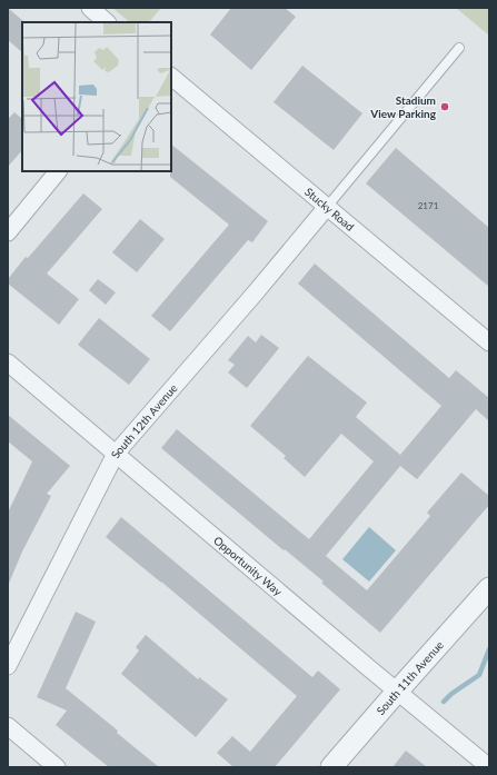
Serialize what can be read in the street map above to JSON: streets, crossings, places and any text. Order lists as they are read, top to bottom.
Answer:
{
  "streets": {
    "street": [
      "Stucky Road",
      "South 12th Avenue",
      "Opportunity Way",
      "South 11th Avenue"
    ]
  },
  "crossings": [
    ["Stucky Road", "South 12th Avenue"],
    ["South 12th Avenue", "Opportunity Way"],
    ["Opportunity Way", "South 11th Avenue"]
  ],
  "places": ["Stadium View Parking"],
  "house_numbers": ["2171"]
}
